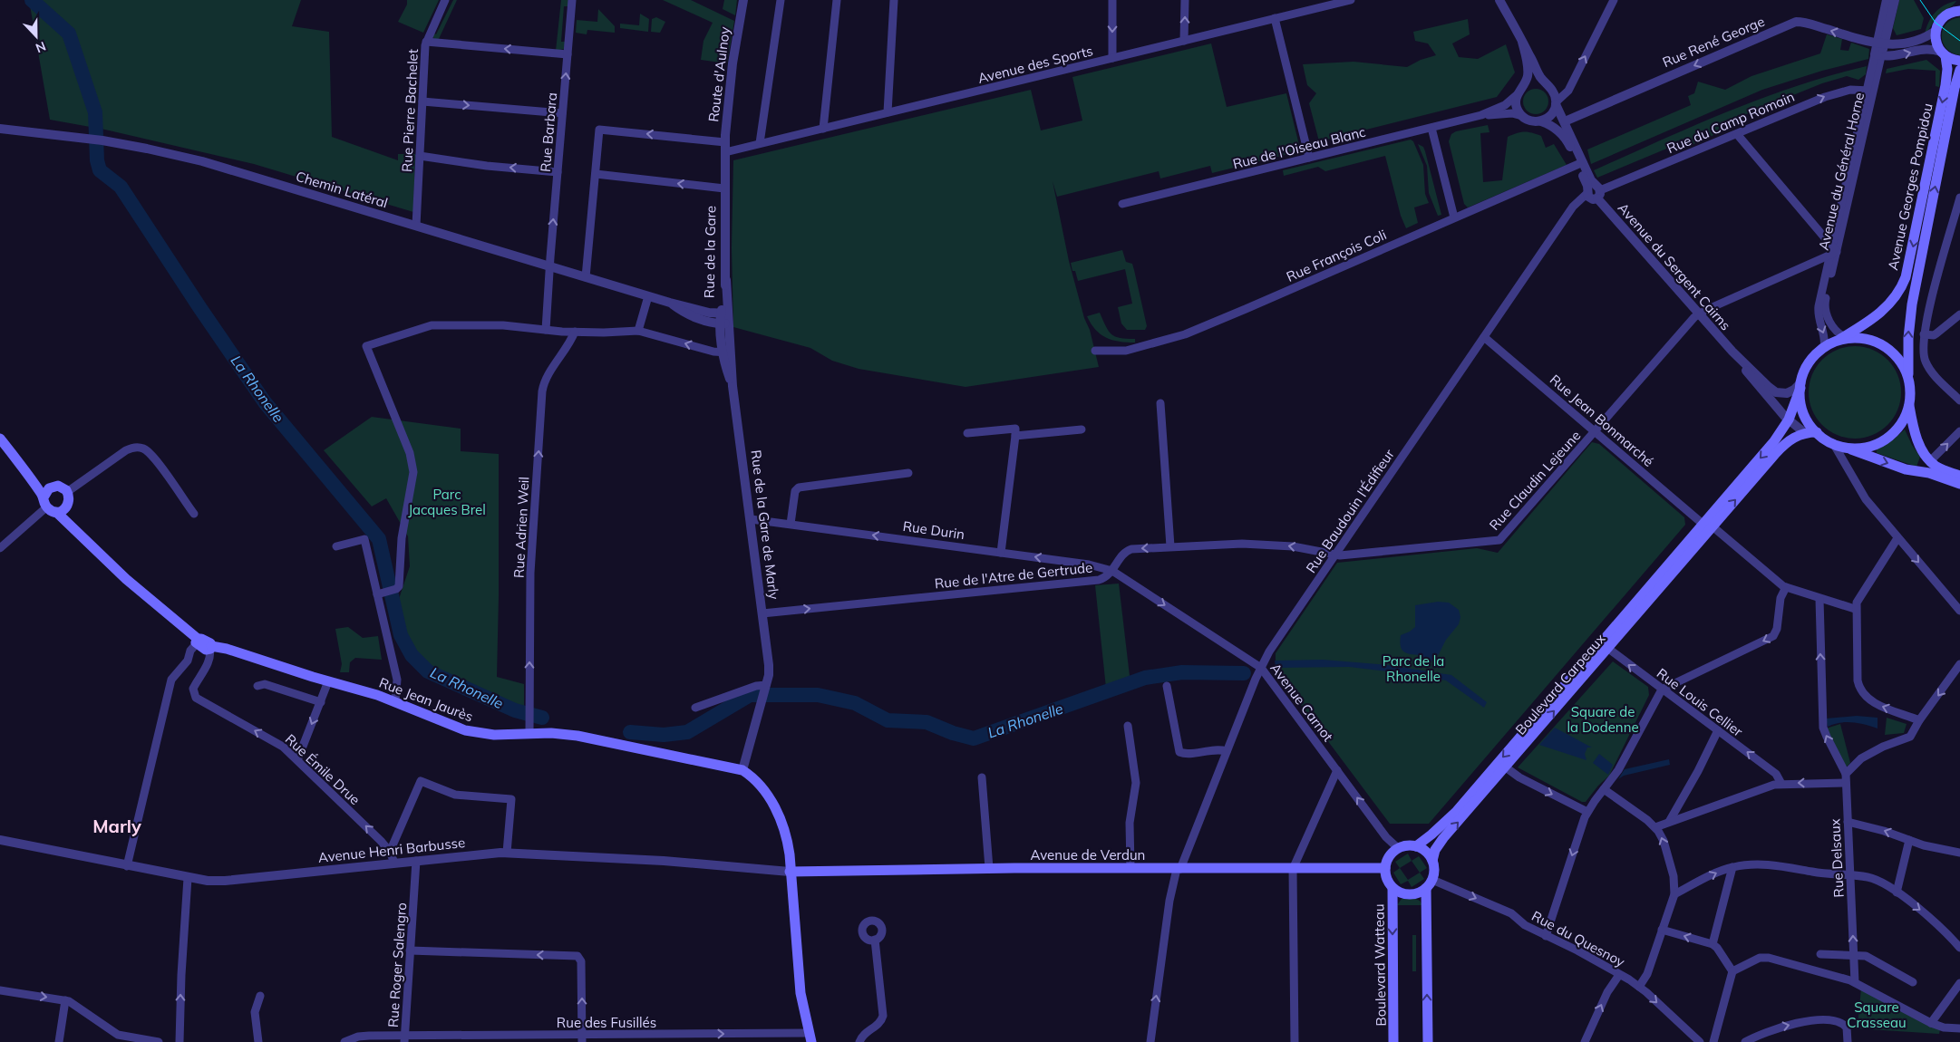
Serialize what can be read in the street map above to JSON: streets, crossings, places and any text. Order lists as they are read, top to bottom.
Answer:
{
  "streets": {
    "main road": [
      "Avenue Georges Pompidou",
      "Boulevard Carpeaux",
      "Rue Jean Jaurès",
      "Avenue de Verdun",
      "Boulevard Watteau"
    ],
    "street": [
      "Rue René George",
      "Avenue des Sports",
      "Route d'Aulnoy",
      "Rue Pierre Bachelet",
      "Rue du Camp Romain",
      "Rue Barbara",
      "Rue de l'Oiseau Blanc",
      "Avenue du Général Horne",
      "Chemin Latéral",
      "Rue de la Gare",
      "Rue François Coli",
      "Avenue du Sergent Cairns",
      "Rue Jean Bonmarché",
      "Rue Claudin Lejeune",
      "Rue Baudouin l'Édifieur",
      "Rue de la Gare de Marly",
      "Rue Adrien Weil",
      "Rue Durin",
      "Rue de l'Atre de Gertrude",
      "Avenue Carnot",
      "Rue Louis Cellier",
      "Rue Émile Drue",
      "Avenue Henri Barbusse",
      "Rue Delsaux",
      "Rue du Quesnoy",
      "Rue Roger Salengro",
      "Rue des Fusillés"
    ]
  },
  "crossings": [
    ["Rue René George", "Avenue du Général Horne"],
    ["Avenue des Sports", "Route d'Aulnoy"],
    ["Avenue des Sports", "Rue de la Gare"],
    ["Route d'Aulnoy", "Rue de la Gare"],
    ["Rue Pierre Bachelet", "Chemin Latéral"],
    ["Rue du Camp Romain", "Avenue du Général Horne"],
    ["Rue du Camp Romain", "Avenue du Sergent Cairns"],
    ["Rue du Camp Romain", "Rue Baudouin l'Édifieur"],
    ["Rue Barbara", "Chemin Latéral"],
    ["Avenue du Général Horne", "Avenue Georges Pompidou"],
    ["Avenue du Général Horne", "Avenue du Sergent Cairns"],
    ["Avenue du Général Horne", "Rue Claudin Lejeune"],
    ["Avenue du Général Horne", "Boulevard Carpeaux"],
    ["Avenue Georges Pompidou", "Avenue du Sergent Cairns"],
    ["Avenue Georges Pompidou", "Boulevard Carpeaux"],
    ["Chemin Latéral", "Rue de la Gare"],
    ["Rue François Coli", "Avenue du Sergent Cairns"],
    ["Avenue du Sergent Cairns", "Rue Claudin Lejeune"],
    ["Avenue du Sergent Cairns", "Rue Baudouin l'Édifieur"],
    ["Avenue du Sergent Cairns", "Boulevard Carpeaux"],
    ["Rue Jean Bonmarché", "Rue Claudin Lejeune"],
    ["Rue Jean Bonmarché", "Rue Baudouin l'Édifieur"],
    ["Rue Jean Bonmarché", "Boulevard Carpeaux"],
    ["Rue Claudin Lejeune", "Rue Baudouin l'Édifieur"],
    ["Rue Claudin Lejeune", "Rue de l'Atre de Gertrude"],
    ["Rue Baudouin l'Édifieur", "Rue de l'Atre de Gertrude"],
    ["Rue Baudouin l'Édifieur", "Avenue Carnot"],
    ["Rue Baudouin l'Édifieur", "Avenue de Verdun"],
    ["Rue de la Gare de Marly", "Rue Durin"],
    ["Rue de la Gare de Marly", "Rue de l'Atre de Gertrude"],
    ["Rue de la Gare de Marly", "Rue Jean Jaurès"],
    ["Rue Adrien Weil", "Rue Jean Jaurès"],
    ["Rue Durin", "Rue de l'Atre de Gertrude"],
    ["Rue Durin", "Avenue Carnot"],
    ["Rue de l'Atre de Gertrude", "Avenue Carnot"],
    ["Boulevard Carpeaux", "Avenue Carnot"],
    ["Boulevard Carpeaux", "Rue Louis Cellier"],
    ["Boulevard Carpeaux", "Avenue de Verdun"],
    ["Boulevard Carpeaux", "Rue du Quesnoy"],
    ["Boulevard Carpeaux", "Boulevard Watteau"],
    ["Rue Jean Jaurès", "Rue Émile Drue"],
    ["Avenue Carnot", "Avenue de Verdun"],
    ["Avenue Carnot", "Rue du Quesnoy"],
    ["Avenue Carnot", "Boulevard Watteau"],
    ["Rue Émile Drue", "Avenue Henri Barbusse"],
    ["Avenue Henri Barbusse", "Avenue de Verdun"],
    ["Avenue Henri Barbusse", "Rue Roger Salengro"],
    ["Avenue de Verdun", "Rue du Quesnoy"],
    ["Avenue de Verdun", "Boulevard Watteau"],
    ["Rue du Quesnoy", "Boulevard Watteau"],
    ["Rue Roger Salengro", "Rue des Fusillés"]
  ],
  "one_way": [
    "Rue René George",
    "Rue du Camp Romain",
    "Rue Adrien Weil",
    "Rue Durin",
    "Rue Louis Cellier",
    "Rue Émile Drue",
    "Rue Delsaux",
    "Rue du Quesnoy",
    "Rue des Fusillés"
  ],
  "districts": ["Marly"],
  "water": ["La Rhonelle"],
  "parks": [
    "Parc Jacques Brel",
    "Parc de la Rhonelle",
    "Square de la Dodenne",
    "Square Crasseau"
  ],
  "north": "bottom"
}
